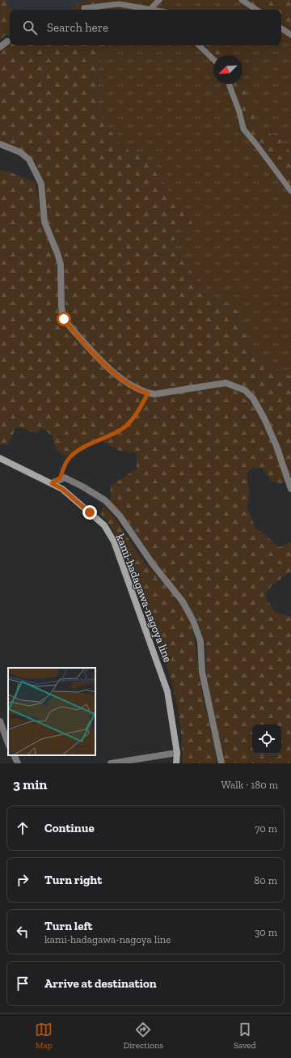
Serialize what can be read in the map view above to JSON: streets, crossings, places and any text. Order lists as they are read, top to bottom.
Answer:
{
  "streets": {
    "main road": ["kami-hadagawa-nagoya line"]
  },
  "north": "bottom left",
  "page": {
    "search": "Search here",
    "heading": ["3 min", "Walk · 180 m"],
    "list": [
      ["Continue", "70 m"],
      ["Turn right", "80 m"],
      ["Turn left", "kami-hadagawa-nagoya line", "30 m"],
      "Arrive at destination"
    ],
    "nav": ["Map", "Directions", "Saved"]
  }
}
